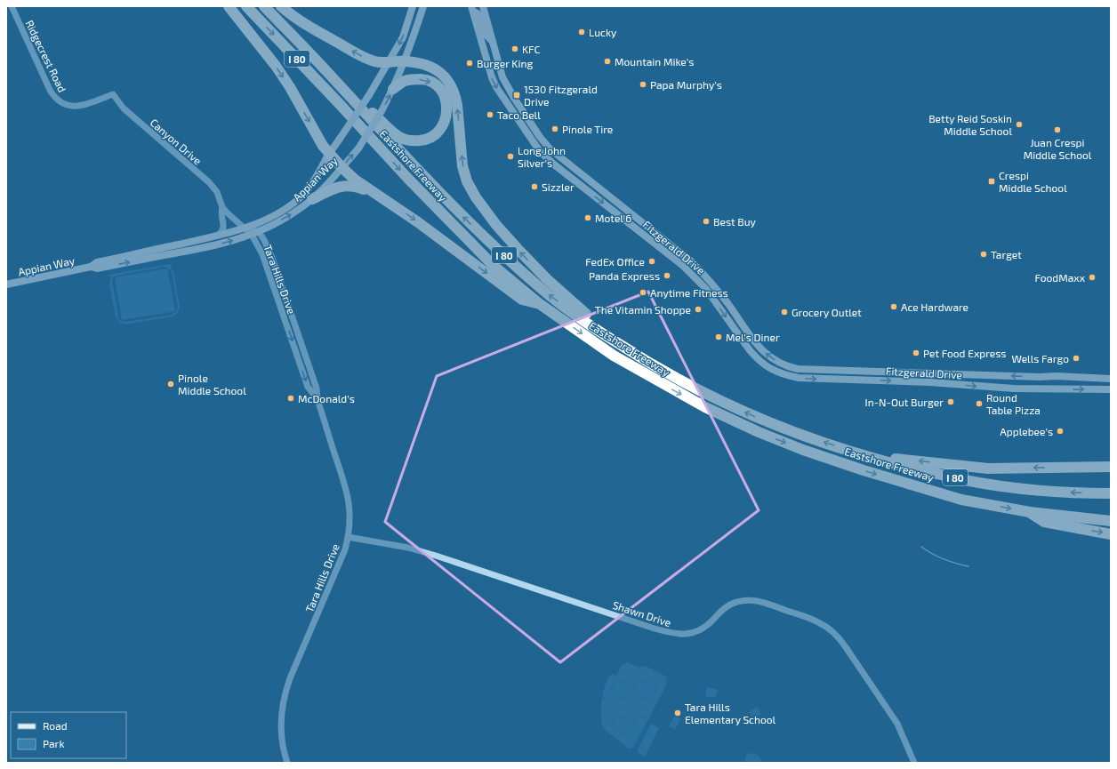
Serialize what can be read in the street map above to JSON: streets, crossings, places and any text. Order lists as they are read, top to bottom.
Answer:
{
  "streets": {
    "highway": ["I 80", "Eastshore Freeway"],
    "main road": ["Appian Way", "Fitzgerald Drive"],
    "street": [
      "Ridgecrest Road",
      "Canyon Drive",
      "Tara Hills Drive",
      "Shawn Drive"
    ]
  },
  "crossings": [
    ["Ridgecrest Road", "Canyon Drive"],
    ["Canyon Drive", "Appian Way"],
    ["Canyon Drive", "Tara Hills Drive"],
    ["Appian Way", "Tara Hills Drive"],
    ["Tara Hills Drive", "Shawn Drive"]
  ],
  "places": {
    "other": [
      "Lucky",
      "KFC",
      "Mountain Mike's",
      "Burger King",
      "Papa Murphy's",
      "Taco Bell",
      "Betty Reid Soskin Middle School",
      "Pinole Tire",
      "Juan Crespi Middle School",
      "Long John Silver's",
      "Sizzler",
      "Motel 6",
      "Best Buy",
      "Target",
      "FedEx Office",
      "Panda Express",
      "FoodMaxx",
      "Anytime Fitness",
      "Ace Hardware",
      "The Vitamin Shoppe",
      "Grocery Outlet",
      "Mel's Diner",
      "Pet Food Express",
      "Wells Fargo",
      "Pinole Middle School",
      "McDonald's",
      "In-N-Out Burger",
      "Round Table Pizza",
      "Applebee's",
      "Tara Hills Elementary School"
    ],
    "transit": ["1530 Fitzgerald Drive", "Crespi Middle School"]
  },
  "legend": ["Road", "Park"]
}
